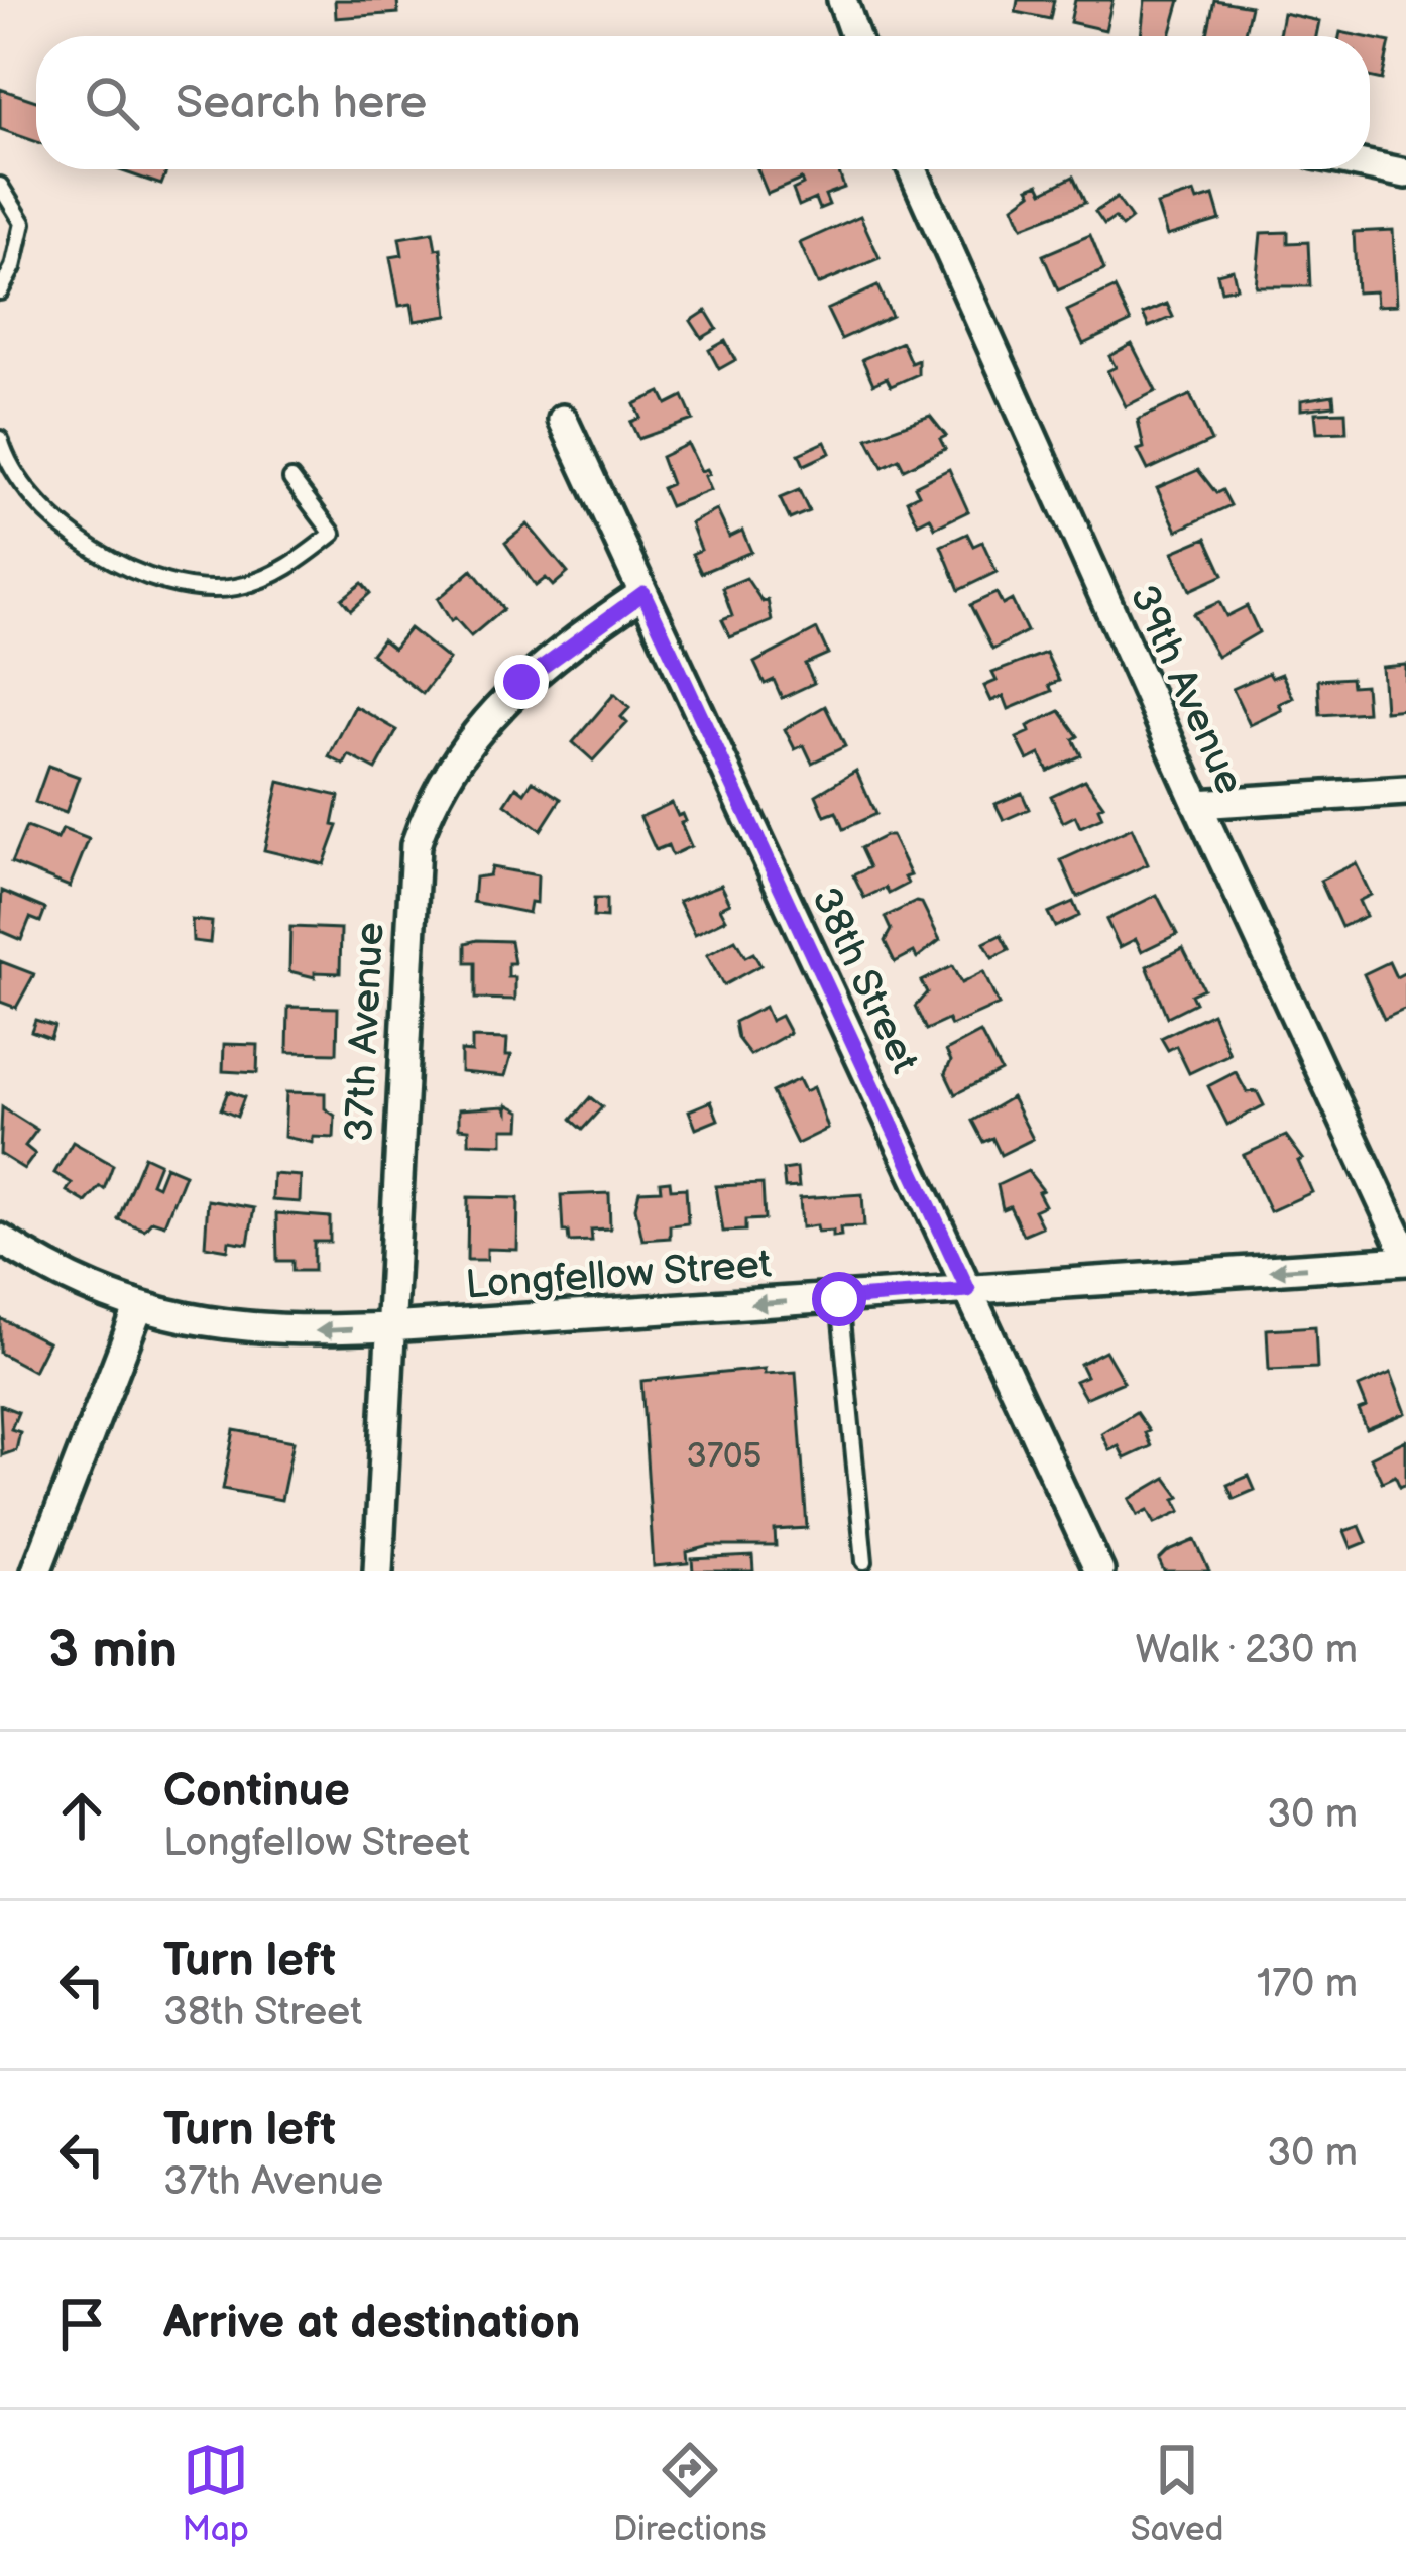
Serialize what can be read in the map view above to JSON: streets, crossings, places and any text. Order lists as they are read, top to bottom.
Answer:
{
  "streets": {
    "street": [
      "39th Avenue",
      "38th Street",
      "37th Avenue",
      "Longfellow Street"
    ]
  },
  "crossings": [
    ["39th Avenue", "Longfellow Street"],
    ["38th Street", "37th Avenue"],
    ["38th Street", "Longfellow Street"],
    ["37th Avenue", "Longfellow Street"]
  ],
  "one_way": ["Longfellow Street"],
  "house_numbers": ["3705"],
  "page": {
    "search": "Search here",
    "heading": ["3 min", "Walk · 230 m"],
    "list": [
      ["Continue", "Longfellow Street", "30 m"],
      ["Turn left", "38th Street", "170 m"],
      ["Turn left", "37th Avenue", "30 m"],
      "Arrive at destination"
    ],
    "nav": ["Map", "Directions", "Saved"]
  }
}
